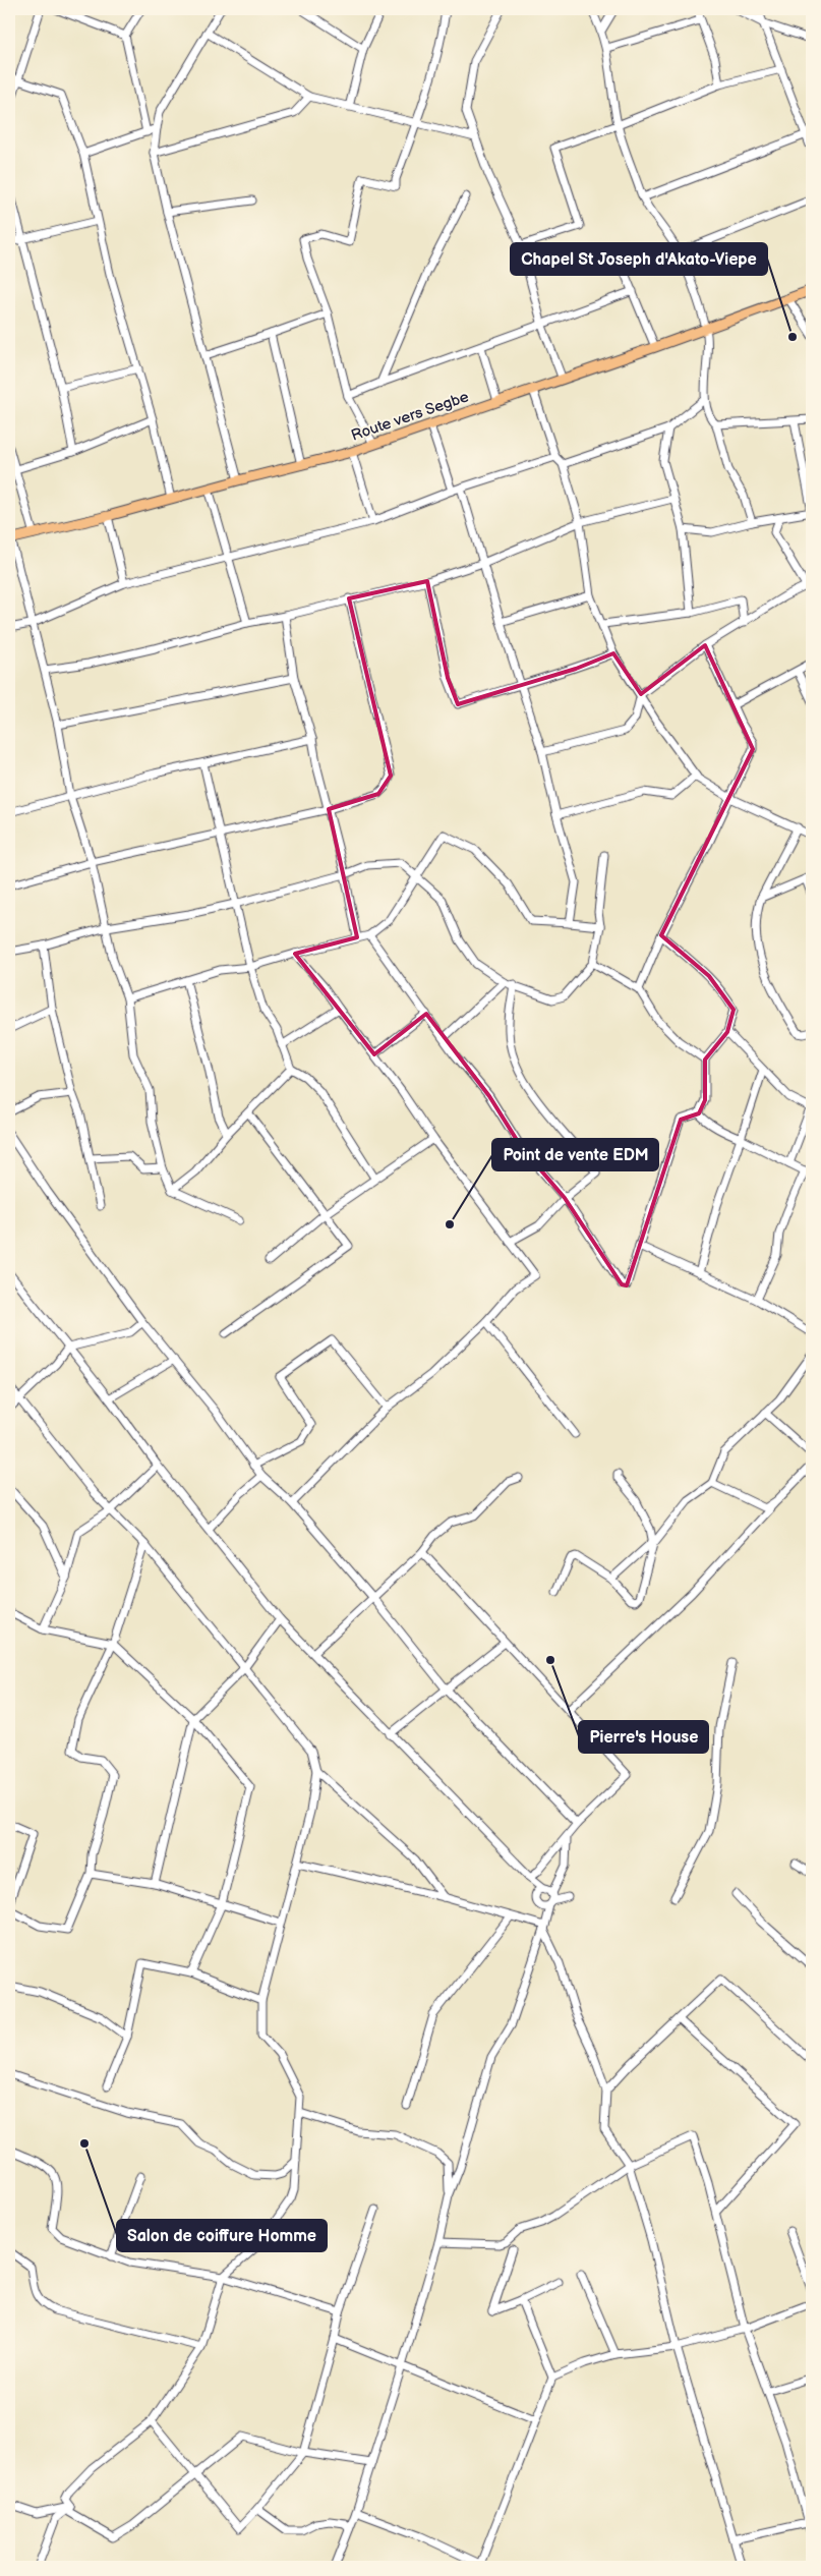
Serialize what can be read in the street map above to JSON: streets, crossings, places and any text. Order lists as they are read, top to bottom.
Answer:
{
  "streets": {
    "main road": ["Route vers Segbe"]
  },
  "places": [
    "Chapel St Joseph d'Akato-Viepe",
    "Point de vente EDM",
    "Pierre's House",
    "Salon de coiffure Homme"
  ]
}
